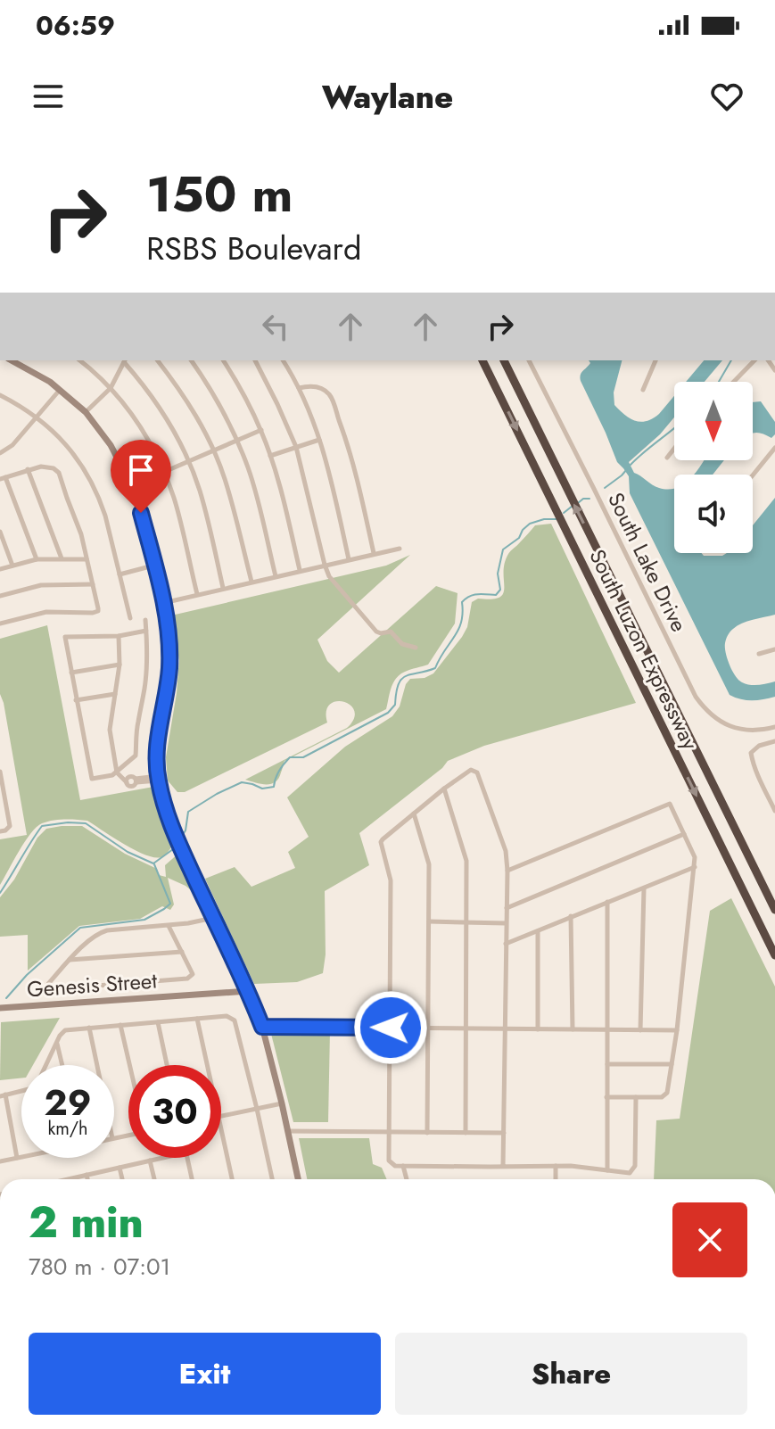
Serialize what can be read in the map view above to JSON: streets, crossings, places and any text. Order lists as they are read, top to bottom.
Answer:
{
  "streets": {
    "highway": ["South Luzon Expressway"],
    "street": ["South Lake Drive", "Genesis Street"]
  },
  "north": "bottom",
  "page": {
    "status": "06:59",
    "header": "Waylane",
    "turn": ["150 m", "RSBS Boulevard"],
    "speed": "29 km/h",
    "limit": "30",
    "heading": ["2 min", "780 m · 07:01"],
    "buttons": ["Exit", "Share"]
  }
}
